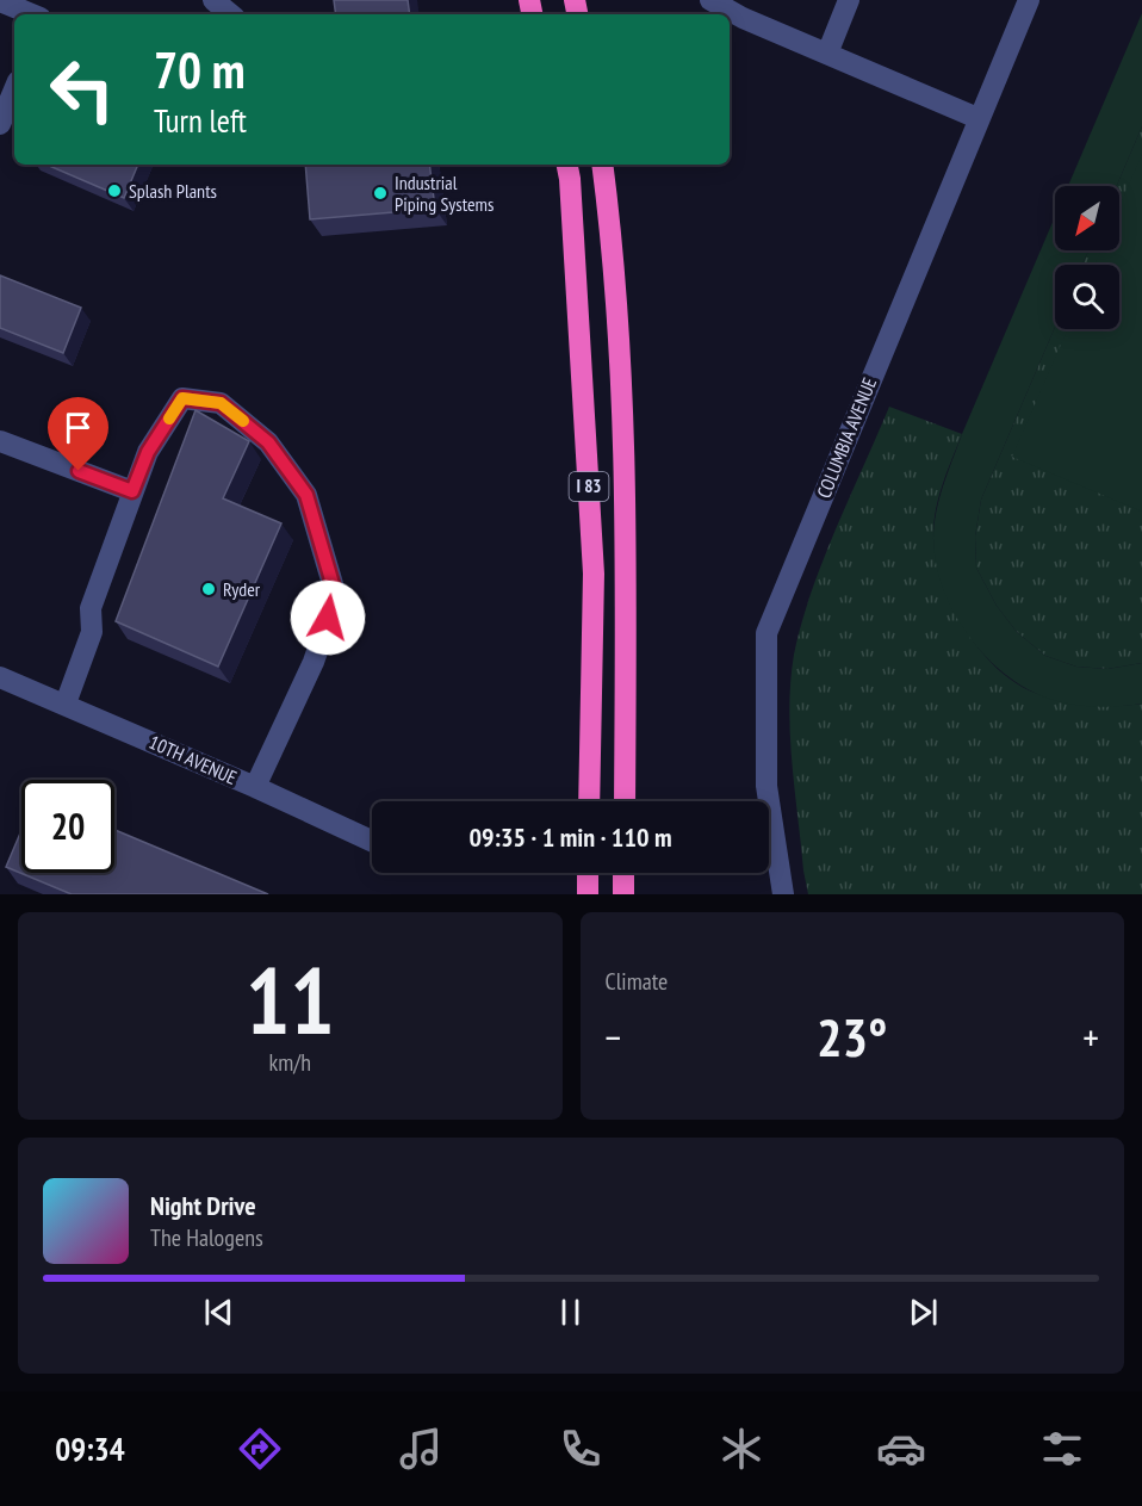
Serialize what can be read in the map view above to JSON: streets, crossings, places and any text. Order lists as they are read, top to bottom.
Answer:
{
  "streets": {
    "highway": ["I 83"],
    "street": ["COLUMBIA AVENUE", "10TH AVENUE"]
  },
  "places": ["Splash Plants", "Industrial Piping Systems", "Ryder"],
  "north": "bottom left",
  "page": {
    "turn": ["70 m", "Turn left"],
    "limit": "20",
    "trip": "09:35 · 1 min · 110 m",
    "tile": [
      ["11", "km/h"],
      "Climate"
    ],
    "heat": ["−", "23°", "+"],
    "song": ["Night Drive", "The Halogens"],
    "tabs": "09:34"
  }
}
